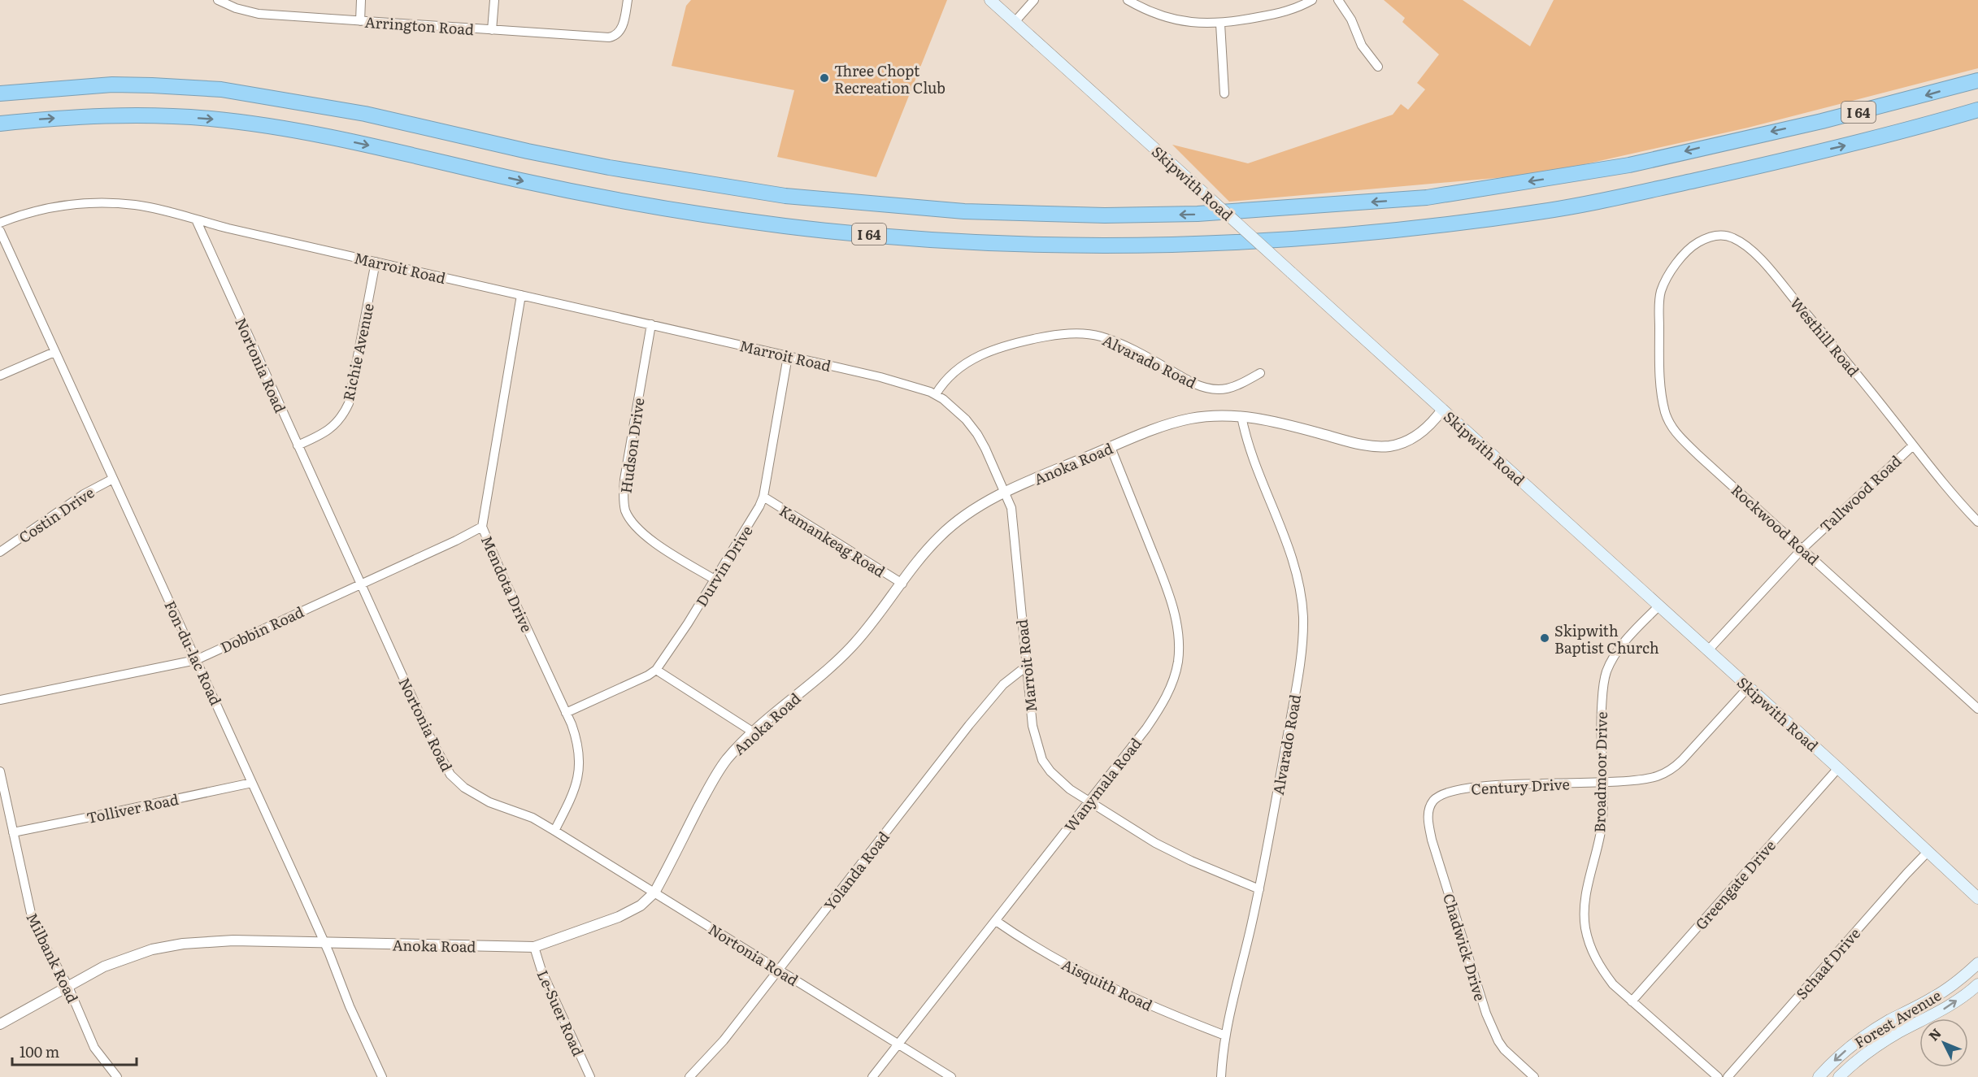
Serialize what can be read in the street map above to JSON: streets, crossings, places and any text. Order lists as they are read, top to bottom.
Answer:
{
  "streets": {
    "highway": ["I 64"],
    "main road": ["Skipwith Road", "Forest Avenue"],
    "street": [
      "Arrington Road",
      "Marroit Road",
      "Westhill Road",
      "Richie Avenue",
      "Alvarado Road",
      "Nortonia Road",
      "Hudson Drive",
      "Anoka Road",
      "Tallwood Road",
      "Costin Drive",
      "Rockwood Road",
      "Kamankeag Road",
      "Durvin Drive",
      "Mendota Drive",
      "Dobbin Road",
      "Fon-du-lac Road",
      "Broadmoor Drive",
      "Wanymala Road",
      "Century Drive",
      "Tolliver Road",
      "Yolanda Road",
      "Greengate Drive",
      "Chadwick Drive",
      "Milbank Road",
      "Schaaf Drive",
      "Aisquith Road",
      "Le-Suer Road"
    ]
  },
  "crossings": [
    ["Skipwith Road", "Anoka Road"],
    ["Skipwith Road", "Tallwood Road"],
    ["Skipwith Road", "Broadmoor Drive"],
    ["Skipwith Road", "Century Drive"],
    ["Skipwith Road", "Greengate Drive"],
    ["Skipwith Road", "Schaaf Drive"],
    ["Marroit Road", "Richie Avenue"],
    ["Marroit Road", "Alvarado Road"],
    ["Marroit Road", "Nortonia Road"],
    ["Marroit Road", "Hudson Drive"],
    ["Marroit Road", "Anoka Road"],
    ["Marroit Road", "Durvin Drive"],
    ["Marroit Road", "Mendota Drive"],
    ["Marroit Road", "Wanymala Road"],
    ["Marroit Road", "Yolanda Road"],
    ["Westhill Road", "Tallwood Road"],
    ["Westhill Road", "Rockwood Road"],
    ["Richie Avenue", "Nortonia Road"],
    ["Alvarado Road", "Anoka Road"],
    ["Alvarado Road", "Aisquith Road"],
    ["Nortonia Road", "Anoka Road"],
    ["Nortonia Road", "Mendota Drive"],
    ["Nortonia Road", "Dobbin Road"],
    ["Nortonia Road", "Wanymala Road"],
    ["Nortonia Road", "Yolanda Road"],
    ["Hudson Drive", "Durvin Drive"],
    ["Anoka Road", "Kamankeag Road"],
    ["Anoka Road", "Fon-du-lac Road"],
    ["Anoka Road", "Wanymala Road"],
    ["Anoka Road", "Milbank Road"],
    ["Anoka Road", "Le-Suer Road"],
    ["Tallwood Road", "Rockwood Road"],
    ["Costin Drive", "Fon-du-lac Road"],
    ["Kamankeag Road", "Durvin Drive"],
    ["Durvin Drive", "Mendota Drive"],
    ["Mendota Drive", "Dobbin Road"],
    ["Dobbin Road", "Fon-du-lac Road"],
    ["Fon-du-lac Road", "Tolliver Road"],
    ["Broadmoor Drive", "Century Drive"],
    ["Broadmoor Drive", "Greengate Drive"],
    ["Wanymala Road", "Aisquith Road"],
    ["Century Drive", "Chadwick Drive"],
    ["Tolliver Road", "Milbank Road"]
  ],
  "places": ["Three Chopt Recreation Club", "Skipwith Baptist Church"],
  "scale_bar": "100 m",
  "north": "top left"
}
